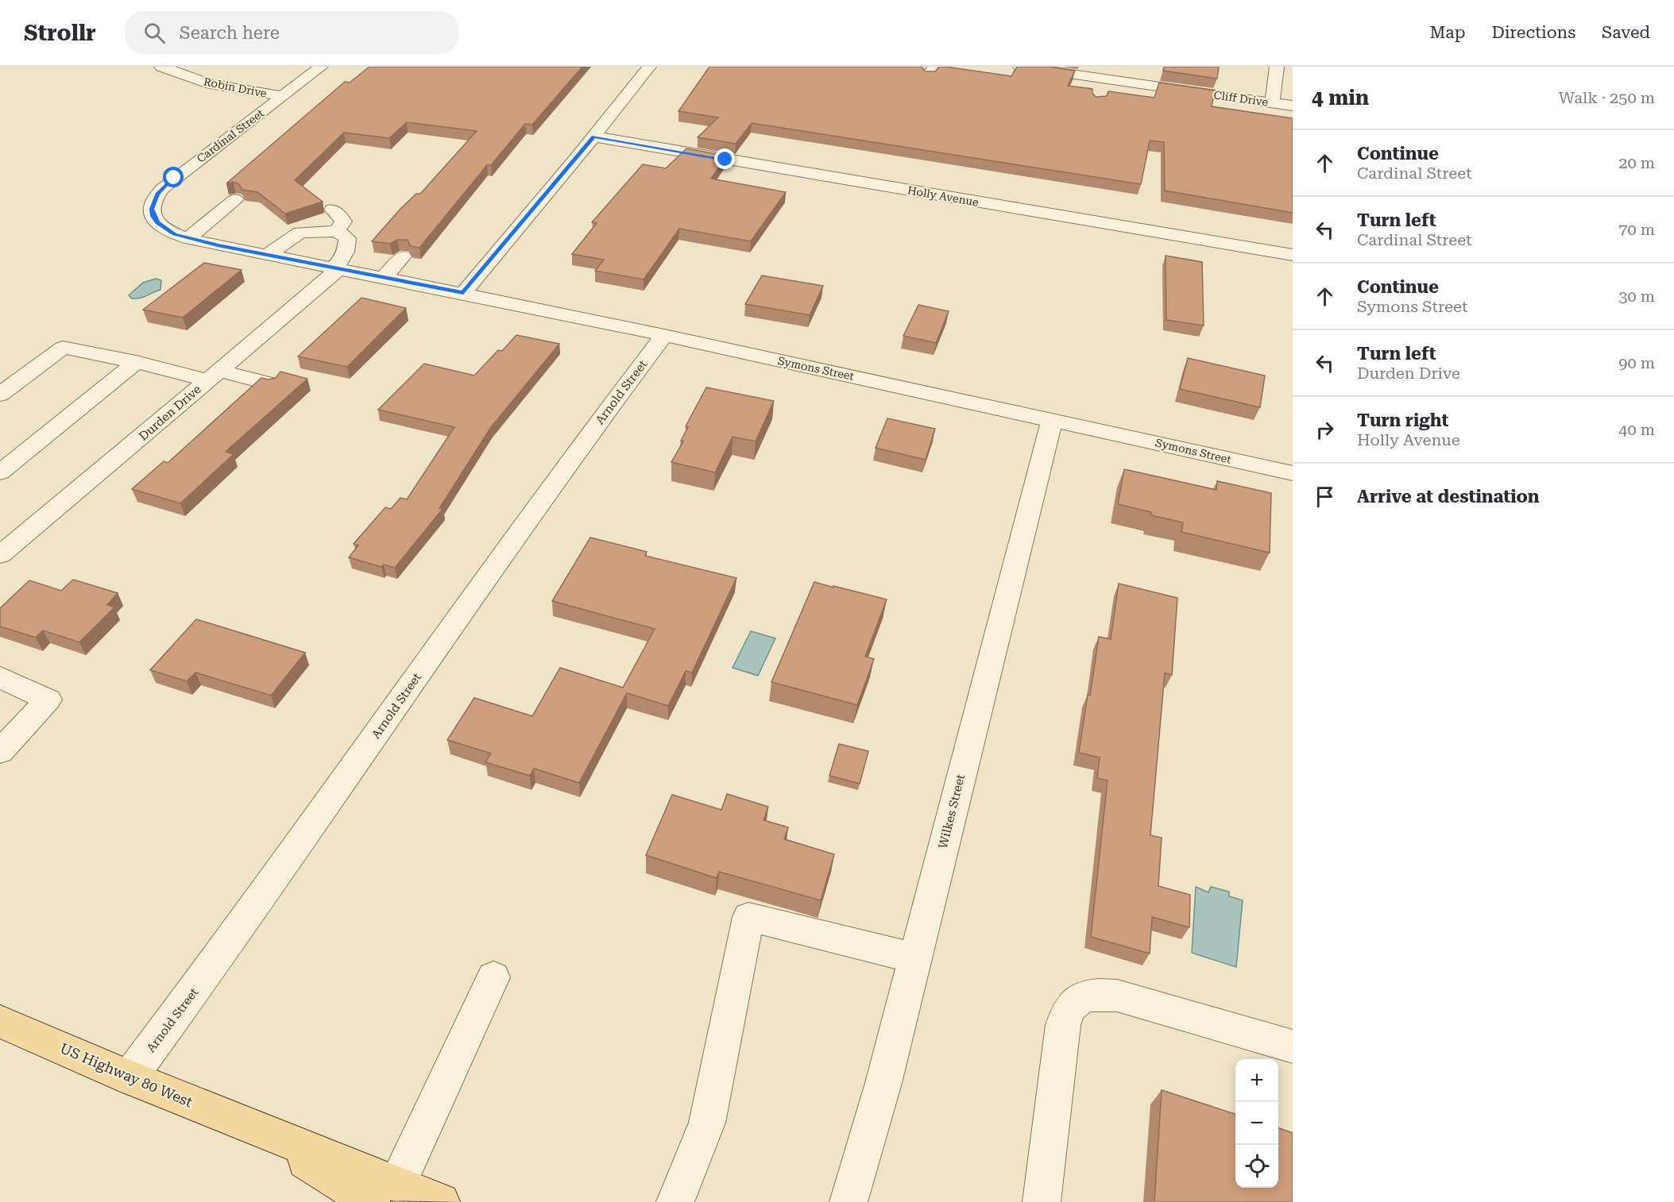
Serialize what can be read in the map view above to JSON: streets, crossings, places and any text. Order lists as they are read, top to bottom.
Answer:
{
  "streets": {
    "main road": ["US Highway 80 West"],
    "street": [
      "Robin Drive",
      "Cliff Drive",
      "Cardinal Street",
      "Holly Avenue",
      "Symons Street",
      "Arnold Street",
      "Durden Drive",
      "Wilkes Street"
    ]
  },
  "crossings": [
    ["Robin Drive", "Cardinal Street"],
    ["Cardinal Street", "Symons Street"],
    ["Cardinal Street", "Durden Drive"],
    ["Symons Street", "Arnold Street"],
    ["Symons Street", "Durden Drive"],
    ["Symons Street", "Wilkes Street"],
    ["Arnold Street", "US Highway 80 West"]
  ],
  "page": {
    "header": "Strollr",
    "search": "Search here",
    "nav": ["Map", "Directions", "Saved"],
    "heading": ["4 min", "Walk · 250 m"],
    "list": [
      ["Continue", "Cardinal Street", "20 m"],
      ["Turn left", "Cardinal Street", "70 m"],
      ["Continue", "Symons Street", "30 m"],
      ["Turn left", "Durden Drive", "90 m"],
      ["Turn right", "Holly Avenue", "40 m"],
      "Arrive at destination"
    ],
    "map_buttons": ["+", "−"]
  }
}
